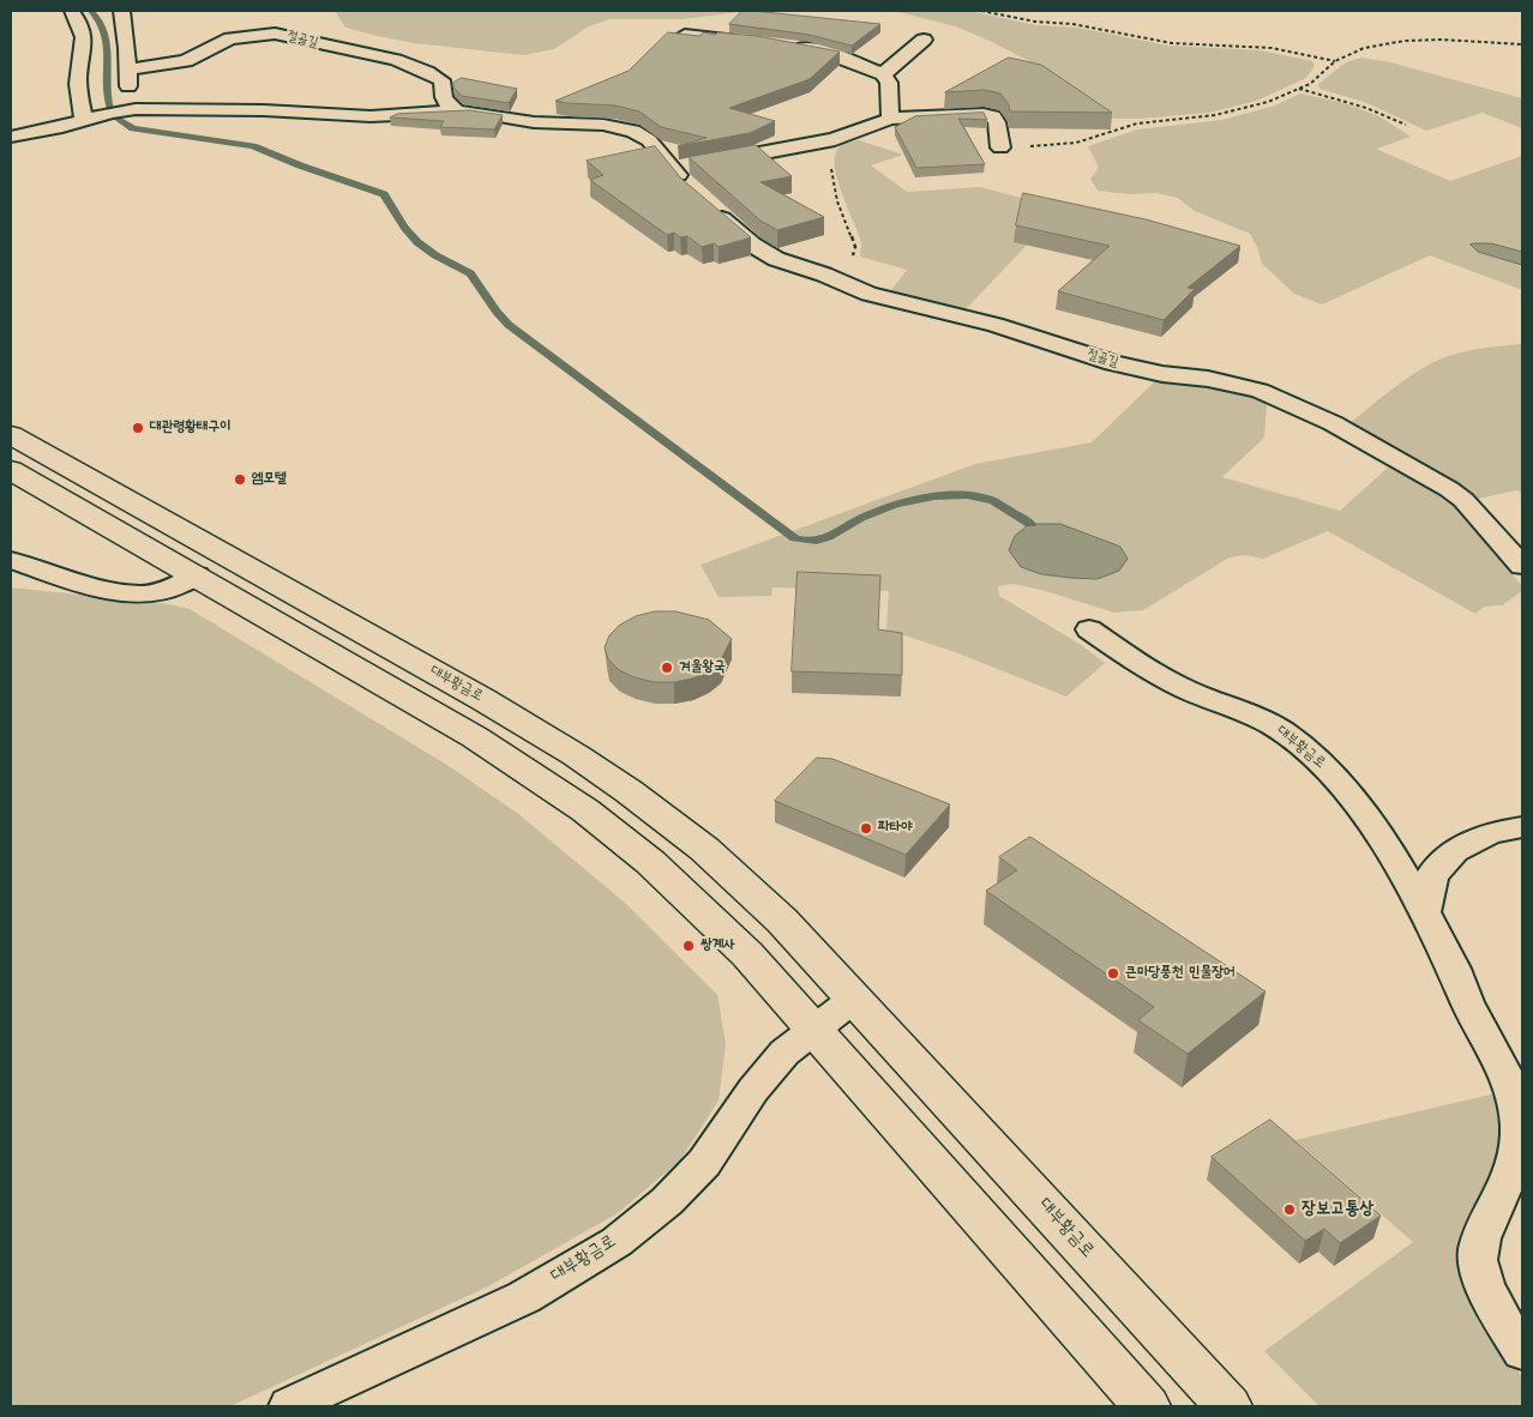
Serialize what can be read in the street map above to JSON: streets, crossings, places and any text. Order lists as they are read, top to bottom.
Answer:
{
  "streets": {
    "main road": ["대부황금로"],
    "lane": ["절골길"]
  },
  "places": [
    "대관령황태구이",
    "엠모텔",
    "겨울왕국",
    "파타야",
    "쌍계사",
    "큰마당풍천 민물장어",
    "장보고통상"
  ]
}
